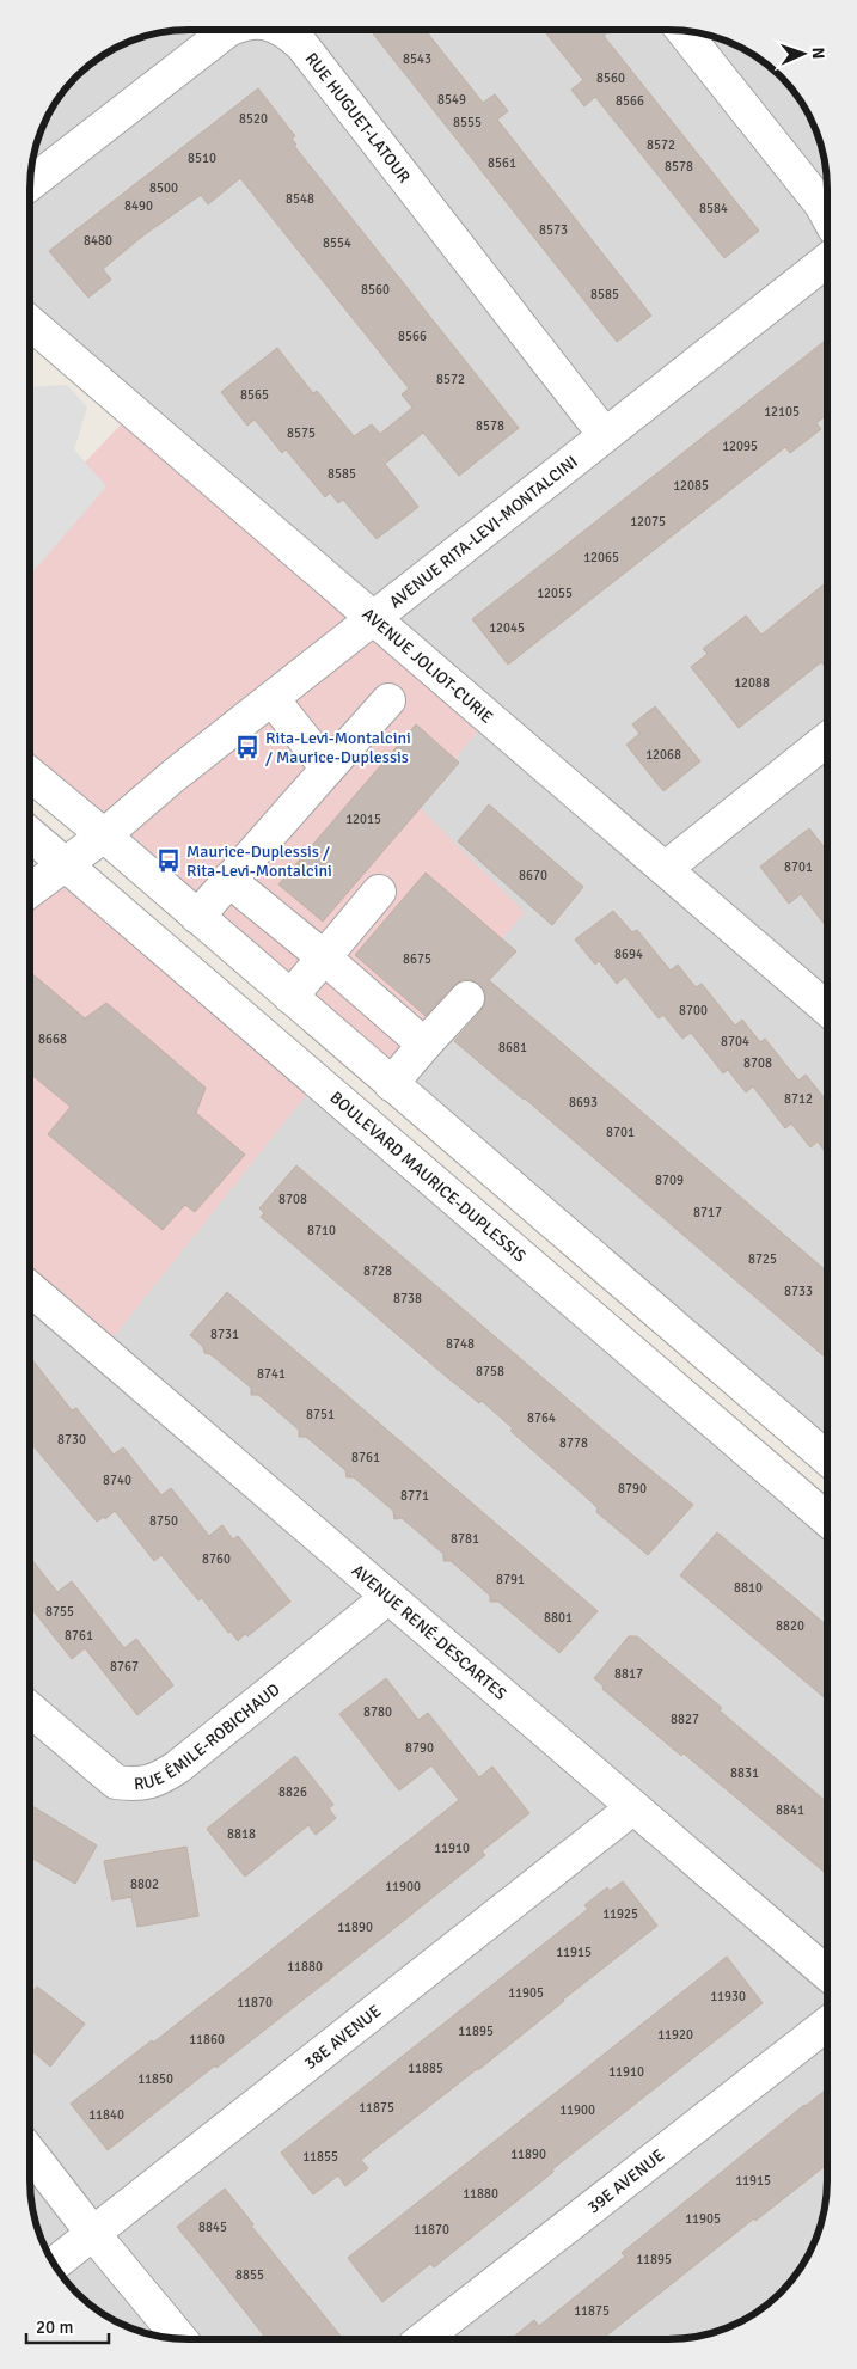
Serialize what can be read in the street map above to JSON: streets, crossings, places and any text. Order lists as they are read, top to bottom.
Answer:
{
  "streets": {
    "street": [
      "RUE HUGUET-LATOUR",
      "AVENUE RITA-LEVI-MONTALCINI",
      "AVENUE JOLIOT-CURIE",
      "BOULEVARD MAURICE-DUPLESSIS",
      "AVENUE RENÉ-DESCARTES",
      "RUE ÉMILE-ROBICHAUD",
      "38E AVENUE",
      "39E AVENUE"
    ]
  },
  "crossings": [
    ["RUE HUGUET-LATOUR", "AVENUE RITA-LEVI-MONTALCINI"],
    ["AVENUE RITA-LEVI-MONTALCINI", "AVENUE JOLIOT-CURIE"],
    ["AVENUE RITA-LEVI-MONTALCINI", "BOULEVARD MAURICE-DUPLESSIS"],
    ["AVENUE RENÉ-DESCARTES", "RUE ÉMILE-ROBICHAUD"],
    ["AVENUE RENÉ-DESCARTES", "38E AVENUE"]
  ],
  "places": {
    "bus stop": ["Rita-Levi-Montalcini / Maurice-Duplessis", "Maurice-Duplessis / Rita-Levi-Montalcini"]
  },
  "house_numbers": [
    "8543",
    "8560",
    "8549",
    "8566",
    "8520",
    "8555",
    "8572",
    "8510",
    "8561",
    "8578",
    "8500",
    "8548",
    "8490",
    "8584",
    "8573",
    "8480",
    "8554",
    "8560",
    "8585",
    "8566",
    "8572",
    "8565",
    "12105",
    "8578",
    "8575",
    "12095",
    "8585",
    "12085",
    "12075",
    "12065",
    "12055",
    "12045",
    "12088",
    "12068",
    "12015",
    "8701",
    "8670",
    "8694",
    "8675",
    "8700",
    "8668",
    "8704",
    "8681",
    "8708",
    "8712",
    "8693",
    "8701",
    "8709",
    "8708",
    "8717",
    "8710",
    "8725",
    "8728",
    "8733",
    "8738",
    "8731",
    "8748",
    "8758",
    "8741",
    "8751",
    "8764",
    "8730",
    "8778",
    "8761",
    "8740",
    "8790",
    "8771",
    "8750",
    "8781",
    "8760",
    "8791",
    "8810",
    "8755",
    "8801",
    "8820",
    "8761",
    "8767",
    "8817",
    "8780",
    "8827",
    "8790",
    "8831",
    "8826",
    "8841",
    "8818",
    "11910",
    "8802",
    "11900",
    "11925",
    "11890",
    "11915",
    "11880",
    "11905",
    "11930",
    "11870",
    "11895",
    "11920",
    "11860",
    "11885",
    "11910",
    "11850",
    "11875",
    "11900",
    "11840",
    "11890",
    "11855",
    "11915",
    "11880",
    "11905",
    "8845",
    "11870",
    "11895",
    "8855",
    "11875"
  ],
  "scale_bar": "20 m",
  "north": "right"
}
